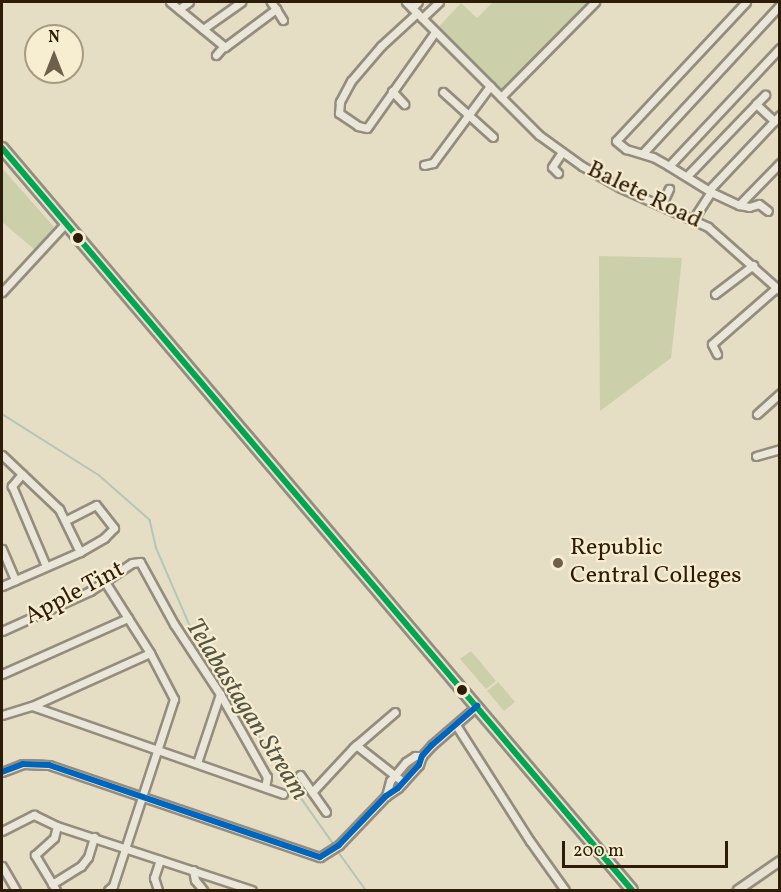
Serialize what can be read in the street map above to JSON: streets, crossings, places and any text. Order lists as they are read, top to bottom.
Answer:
{
  "streets": {
    "street": ["Balete Road", "Apple Tint"]
  },
  "water": ["Telabastagan Stream"],
  "places": ["Republic Central Colleges"],
  "scale_bar": "200 m",
  "north": "top"
}
